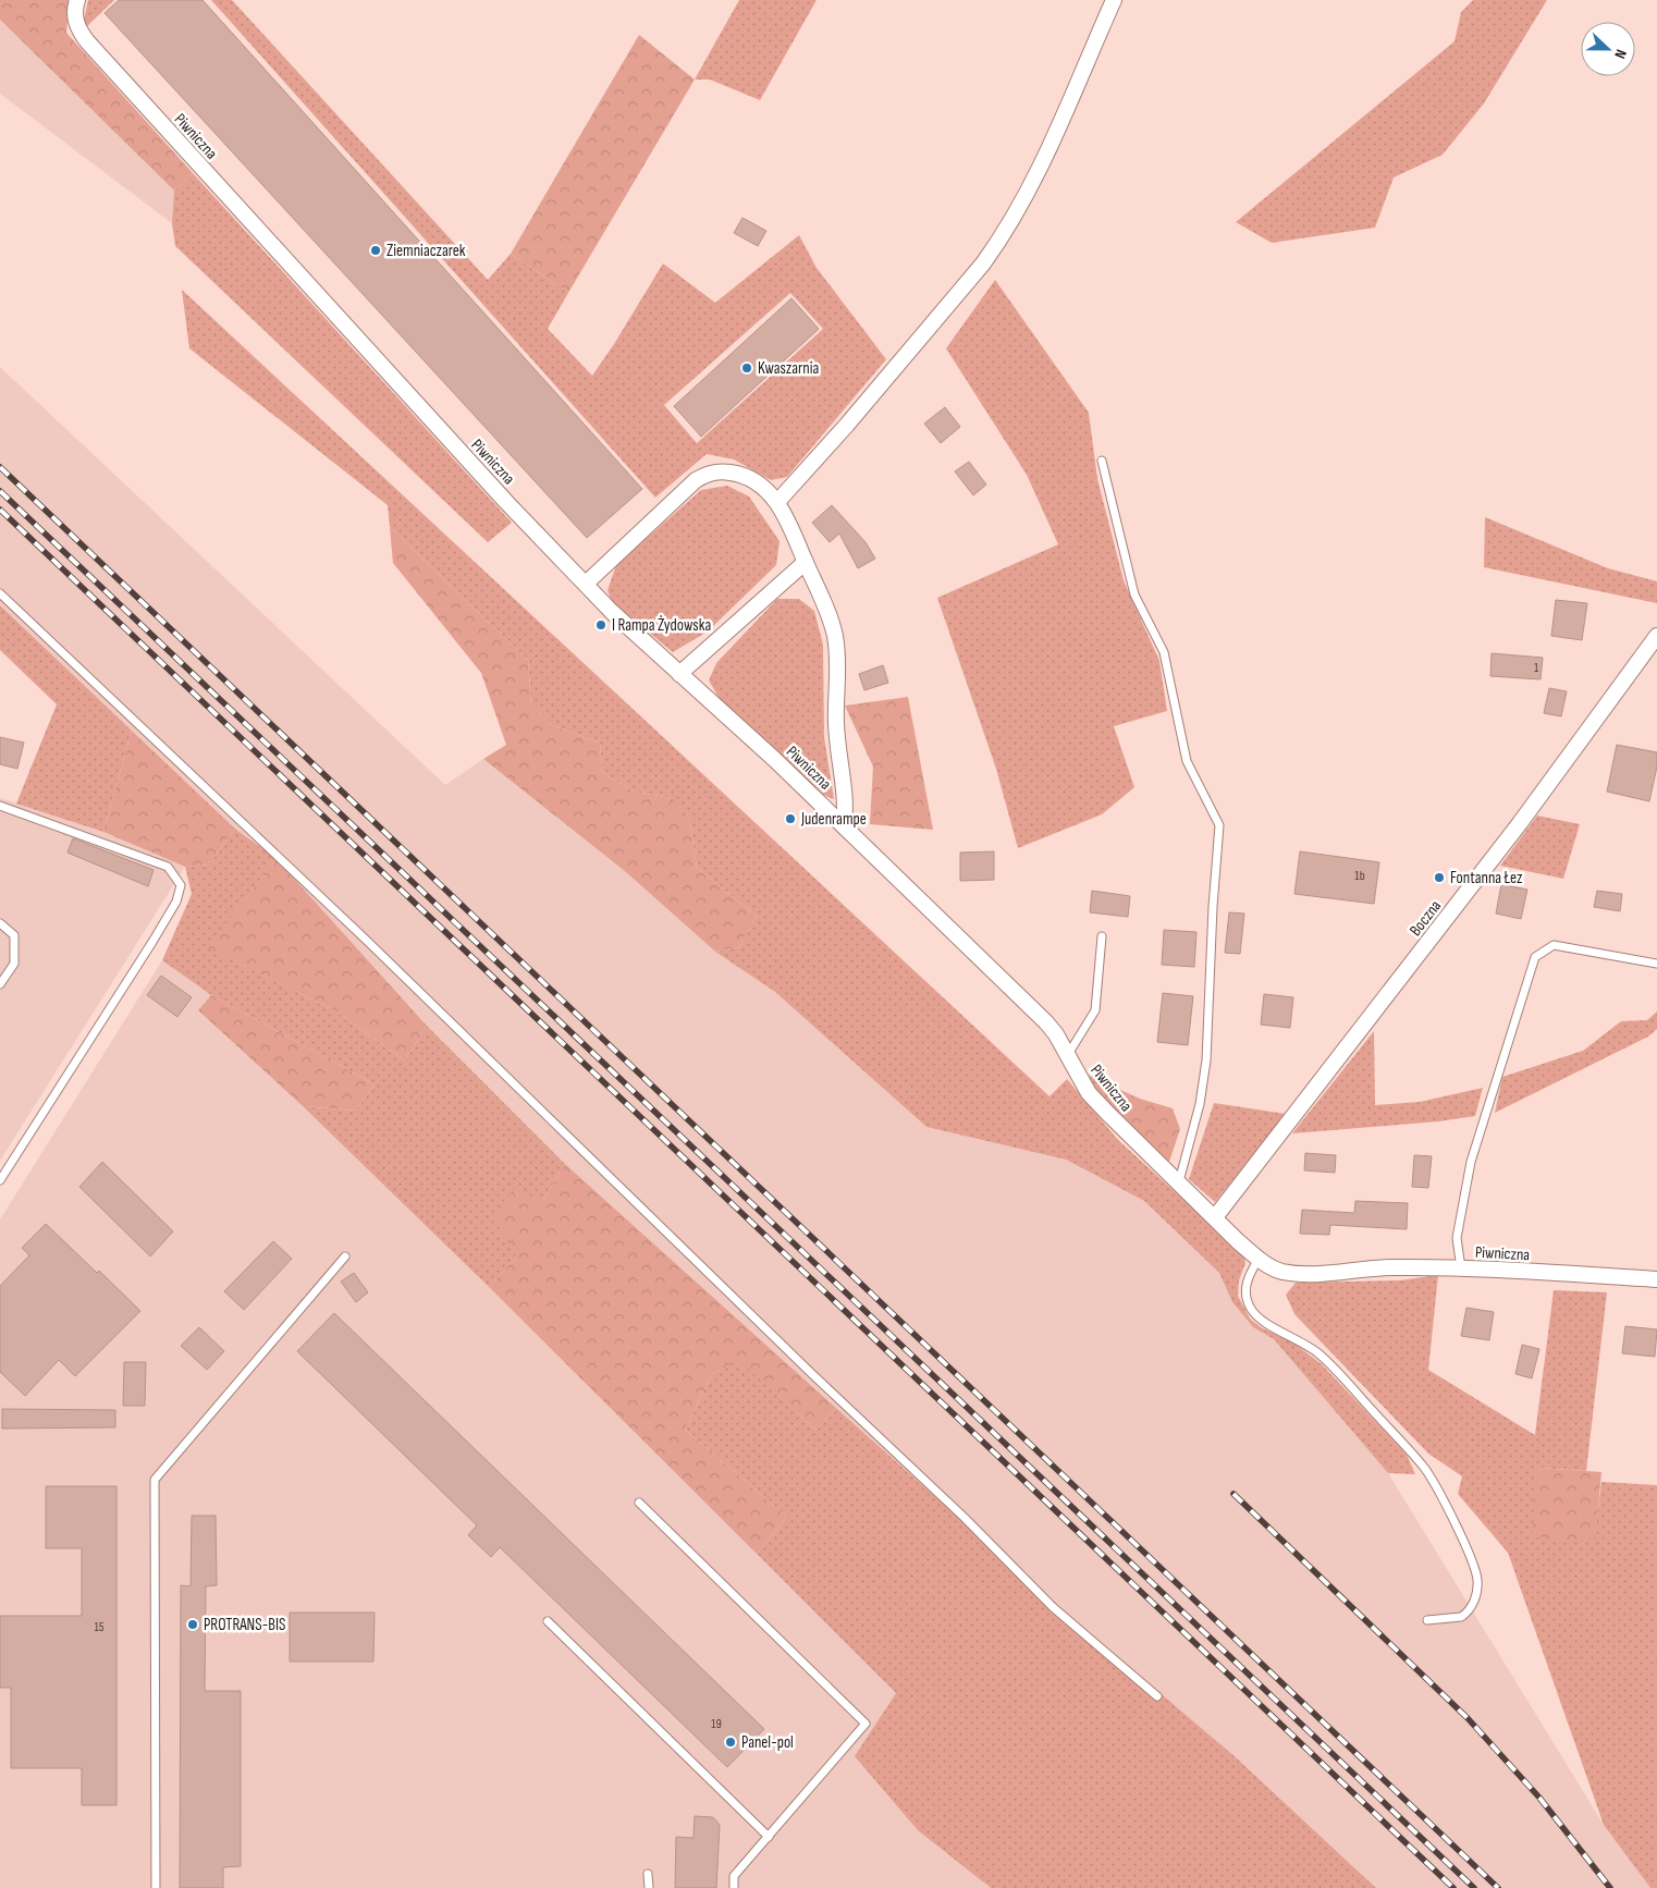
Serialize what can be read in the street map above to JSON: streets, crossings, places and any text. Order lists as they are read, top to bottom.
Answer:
{
  "streets": {
    "street": ["Piwniczna", "Boczna"]
  },
  "crossings": [
    ["Piwniczna", "Boczna"]
  ],
  "places": [
    "Ziemniaczarek",
    "Kwaszarnia",
    "I Rampa Żydowska",
    "Judenrampe",
    "Fontanna Łez",
    "PROTRANS-BIS",
    "Panel-pol"
  ],
  "house_numbers": [
    "1",
    "1b",
    "15",
    "19"
  ],
  "north": "right"
}
